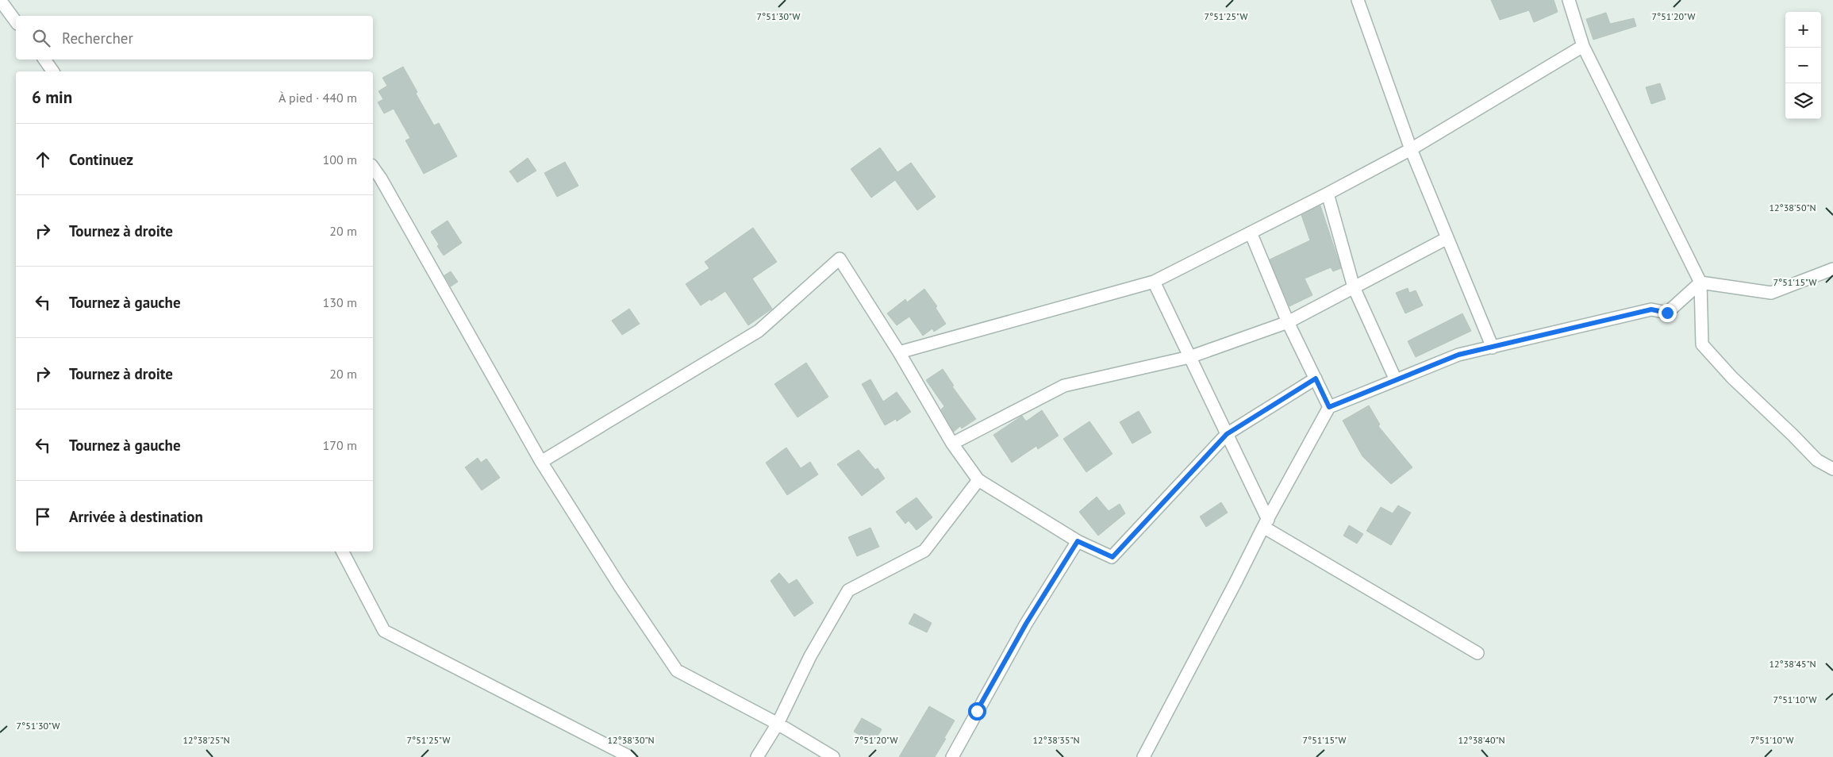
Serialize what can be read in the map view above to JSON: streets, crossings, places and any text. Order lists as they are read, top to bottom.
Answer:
{
  "page": {
    "map_buttons": ["+", "−"],
    "search": "Rechercher",
    "heading": ["6 min", "À pied · 440 m"],
    "list": [
      ["Continuez", "100 m"],
      ["Tournez à droite", "20 m"],
      ["Tournez à gauche", "130 m"],
      ["Tournez à droite", "20 m"],
      ["Tournez à gauche", "170 m"],
      "Arrivée à destination"
    ]
  },
  "coordinates": [
    "7°51'30\"W",
    "7°51'25\"W",
    "7°51'20\"W",
    "12°38'50\"N",
    "7°51'15\"W",
    "12°38'45\"N",
    "7°51'10\"W",
    "12°38'25\"N",
    "12°38'30\"N",
    "12°38'35\"N",
    "12°38'40\"N"
  ]
}
